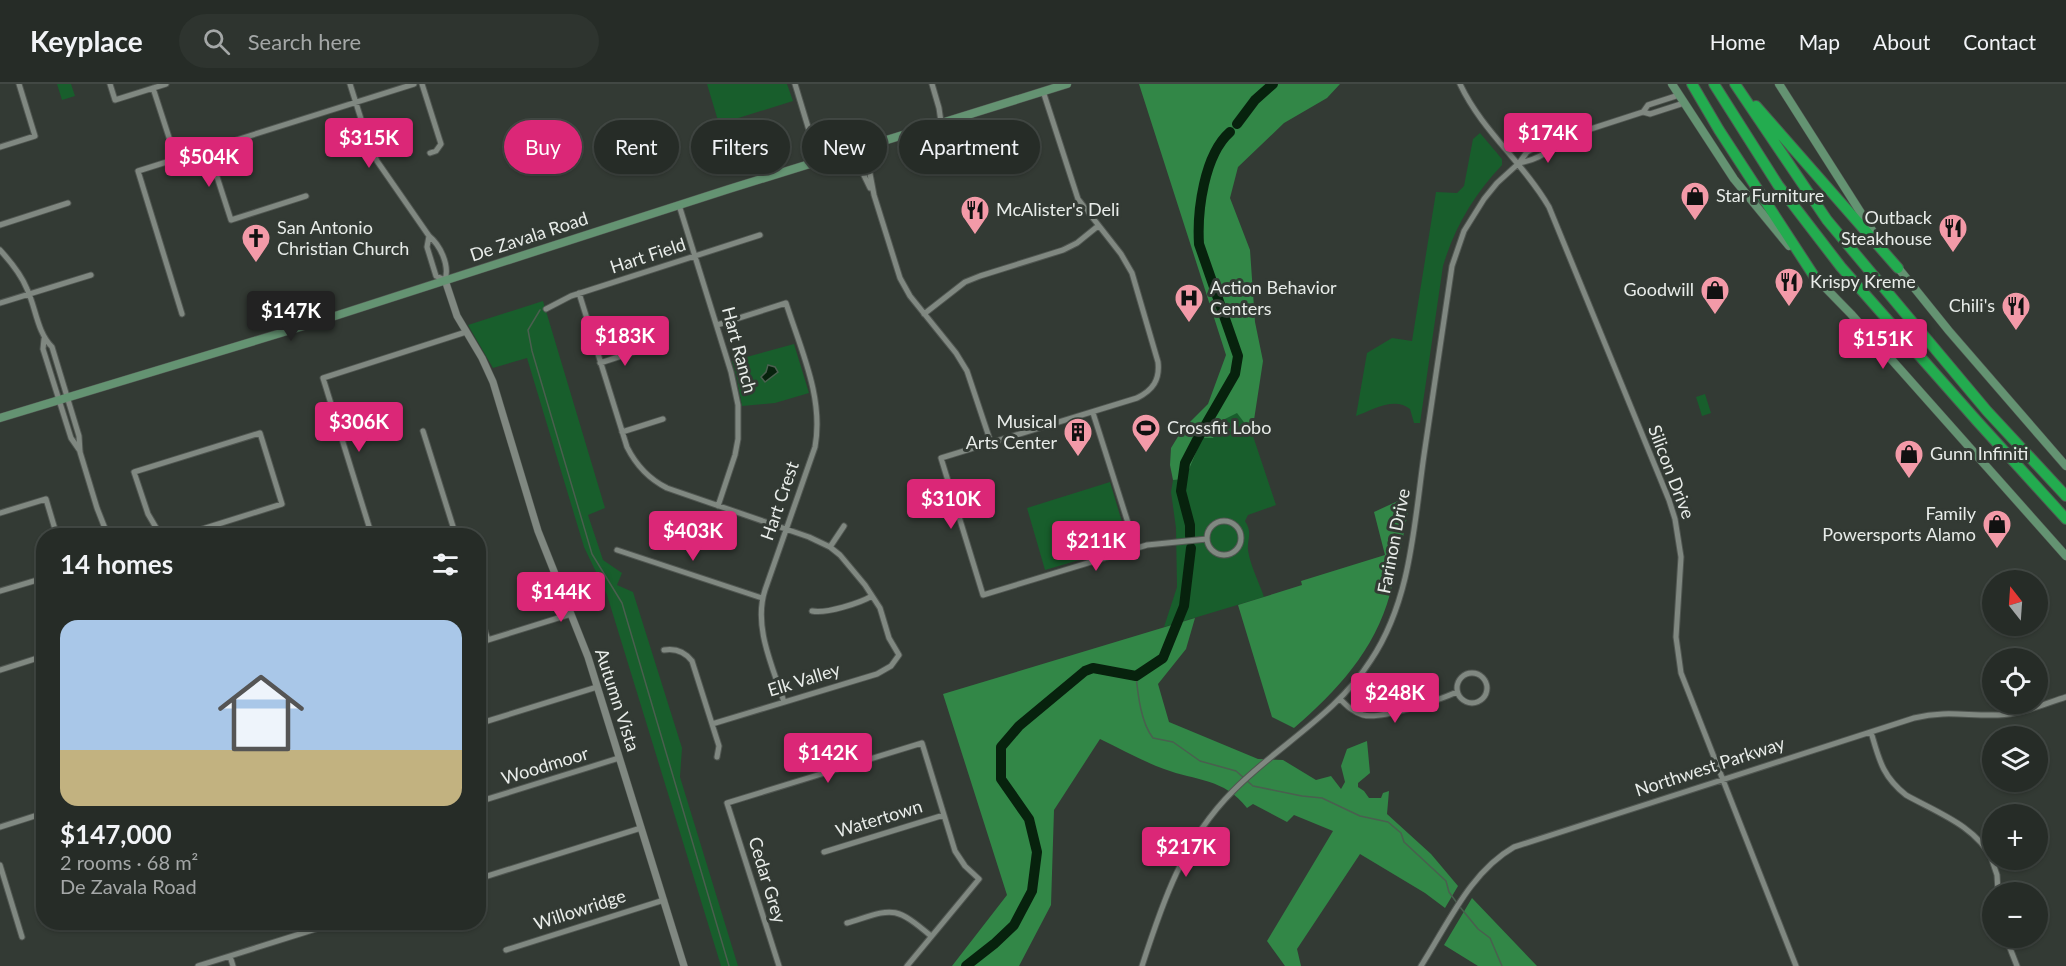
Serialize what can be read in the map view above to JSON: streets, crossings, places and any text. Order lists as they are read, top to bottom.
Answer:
{
  "streets": {
    "main road": ["De Zavala Road"],
    "street": [
      "Hart Field",
      "Hart Ranch",
      "Silicon Drive",
      "Hart Crest",
      "Farinon Drive",
      "Elk Valley",
      "Autumn Vista",
      "Woodmoor",
      "Northwest Parkway",
      "Watertown",
      "Cedar Grey",
      "Willowridge"
    ]
  },
  "crossings": [
    ["De Zavala Road", "Hart Ranch"],
    ["De Zavala Road", "Autumn Vista"],
    ["Hart Field", "Hart Ranch"],
    ["Hart Ranch", "Hart Crest"],
    ["Silicon Drive", "Farinon Drive"],
    ["Silicon Drive", "Northwest Parkway"],
    ["Hart Crest", "Elk Valley"],
    ["Autumn Vista", "Woodmoor"],
    ["Autumn Vista", "Willowridge"],
    ["Watertown", "Cedar Grey"]
  ],
  "places": {
    "shop": [
      "Star Furniture",
      "Goodwill",
      "Gunn Infiniti",
      "Family Powersports Alamo"
    ],
    "restaurant": [
      "McAlister's Deli",
      "Outback Steakhouse",
      "Krispy Kreme",
      "Chili's"
    ],
    "church": ["San Antonio Christian Church"],
    "hospital": ["Action Behavior Centers"],
    "sports": ["Crossfit Lobo"],
    "building": ["Musical Arts Center"]
  },
  "north": "top",
  "page": {
    "header": "Keyplace",
    "search": "Search here",
    "nav": [
      "Home",
      "Map",
      "About",
      "Contact"
    ],
    "price": [
      "$174K",
      "$315K",
      "$504K",
      "$147K",
      "$183K",
      "$151K",
      "$306K",
      "$310K",
      "$403K",
      "$211K",
      "$144K",
      "$248K",
      "$142K",
      "$217K"
    ],
    "chip": [
      "Buy",
      "Rent",
      "Filters",
      "New",
      "Apartment"
    ],
    "heading": "14 homes",
    "map_buttons": ["+", "−"],
    "list": [
      {
        "name": "$147,000",
        "note": "2 rooms · 68 m² · De Zavala Road"
      }
    ]
  }
}
